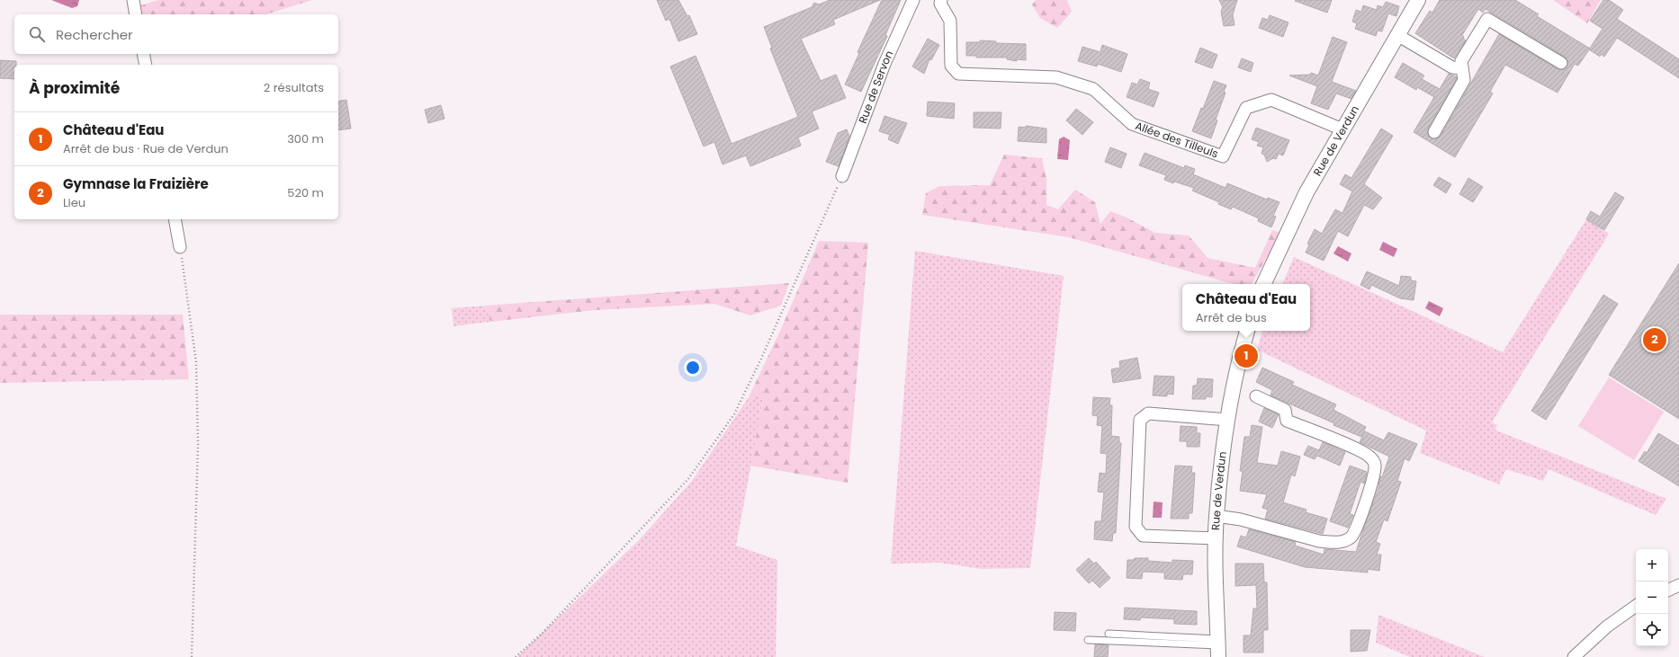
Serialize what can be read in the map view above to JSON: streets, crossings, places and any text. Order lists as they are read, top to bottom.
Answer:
{
  "streets": {
    "street": ["Rue de Servon", "Allée des Tilleuls", "Rue de Verdun"]
  },
  "crossings": [
    ["Allée des Tilleuls", "Rue de Verdun"]
  ],
  "page": {
    "search": "Rechercher",
    "heading": ["À proximité", "2 résultats"],
    "list": [
      {
        "mark": "1",
        "name": "Château d'Eau",
        "note": "Arrêt de bus · Rue de Verdun",
        "value": "300 m"
      },
      {
        "mark": "2",
        "name": "Gymnase la Fraizière",
        "note": "Lieu",
        "value": "520 m"
      }
    ],
    "popup": ["Château d'Eau", "Arrêt de bus"],
    "pins": ["2", "1"],
    "map_buttons": ["+", "−"]
  }
}
